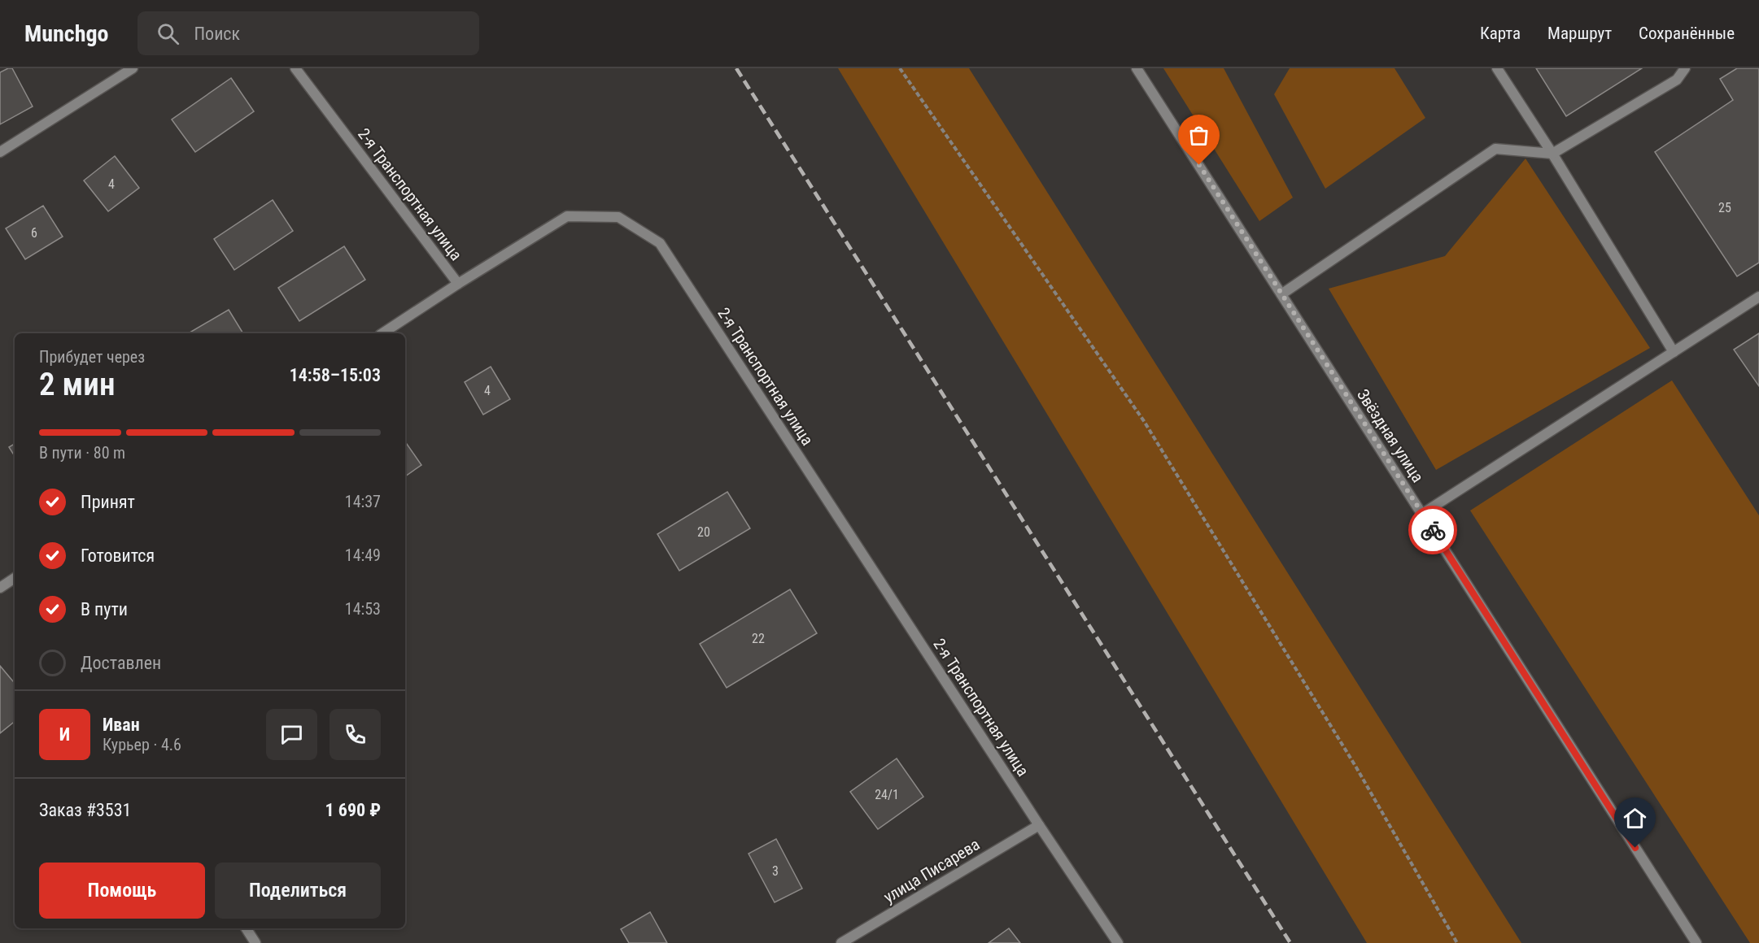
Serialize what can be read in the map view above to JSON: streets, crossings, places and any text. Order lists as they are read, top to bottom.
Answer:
{
  "streets": {
    "street": ["2-я Транспортная улица", "Звёздная улица", "улица Писарева"]
  },
  "crossings": [
    ["2-я Транспортная улица", "улица Писарева"]
  ],
  "house_numbers": [
    "4",
    "25",
    "6",
    "4",
    "20",
    "22",
    "24/1",
    "3"
  ],
  "page": {
    "header": "Munchgo",
    "search": "Поиск",
    "nav": ["Карта", "Маршрут", "Сохранённые"],
    "heading": ["2 мин", "Прибудет через", "14:58–15:03"],
    "panel": [
      "Иван",
      "Курьер · 4.6",
      "Заказ #3531",
      "1 690 ₽"
    ],
    "bar": "В пути · 80 m",
    "list": [
      ["Принят", "14:37"],
      ["Готовится", "14:49"],
      ["В пути", "14:53"],
      "Доставлен"
    ],
    "round": "И",
    "buttons": ["Помощь", "Поделиться"]
  }
}
